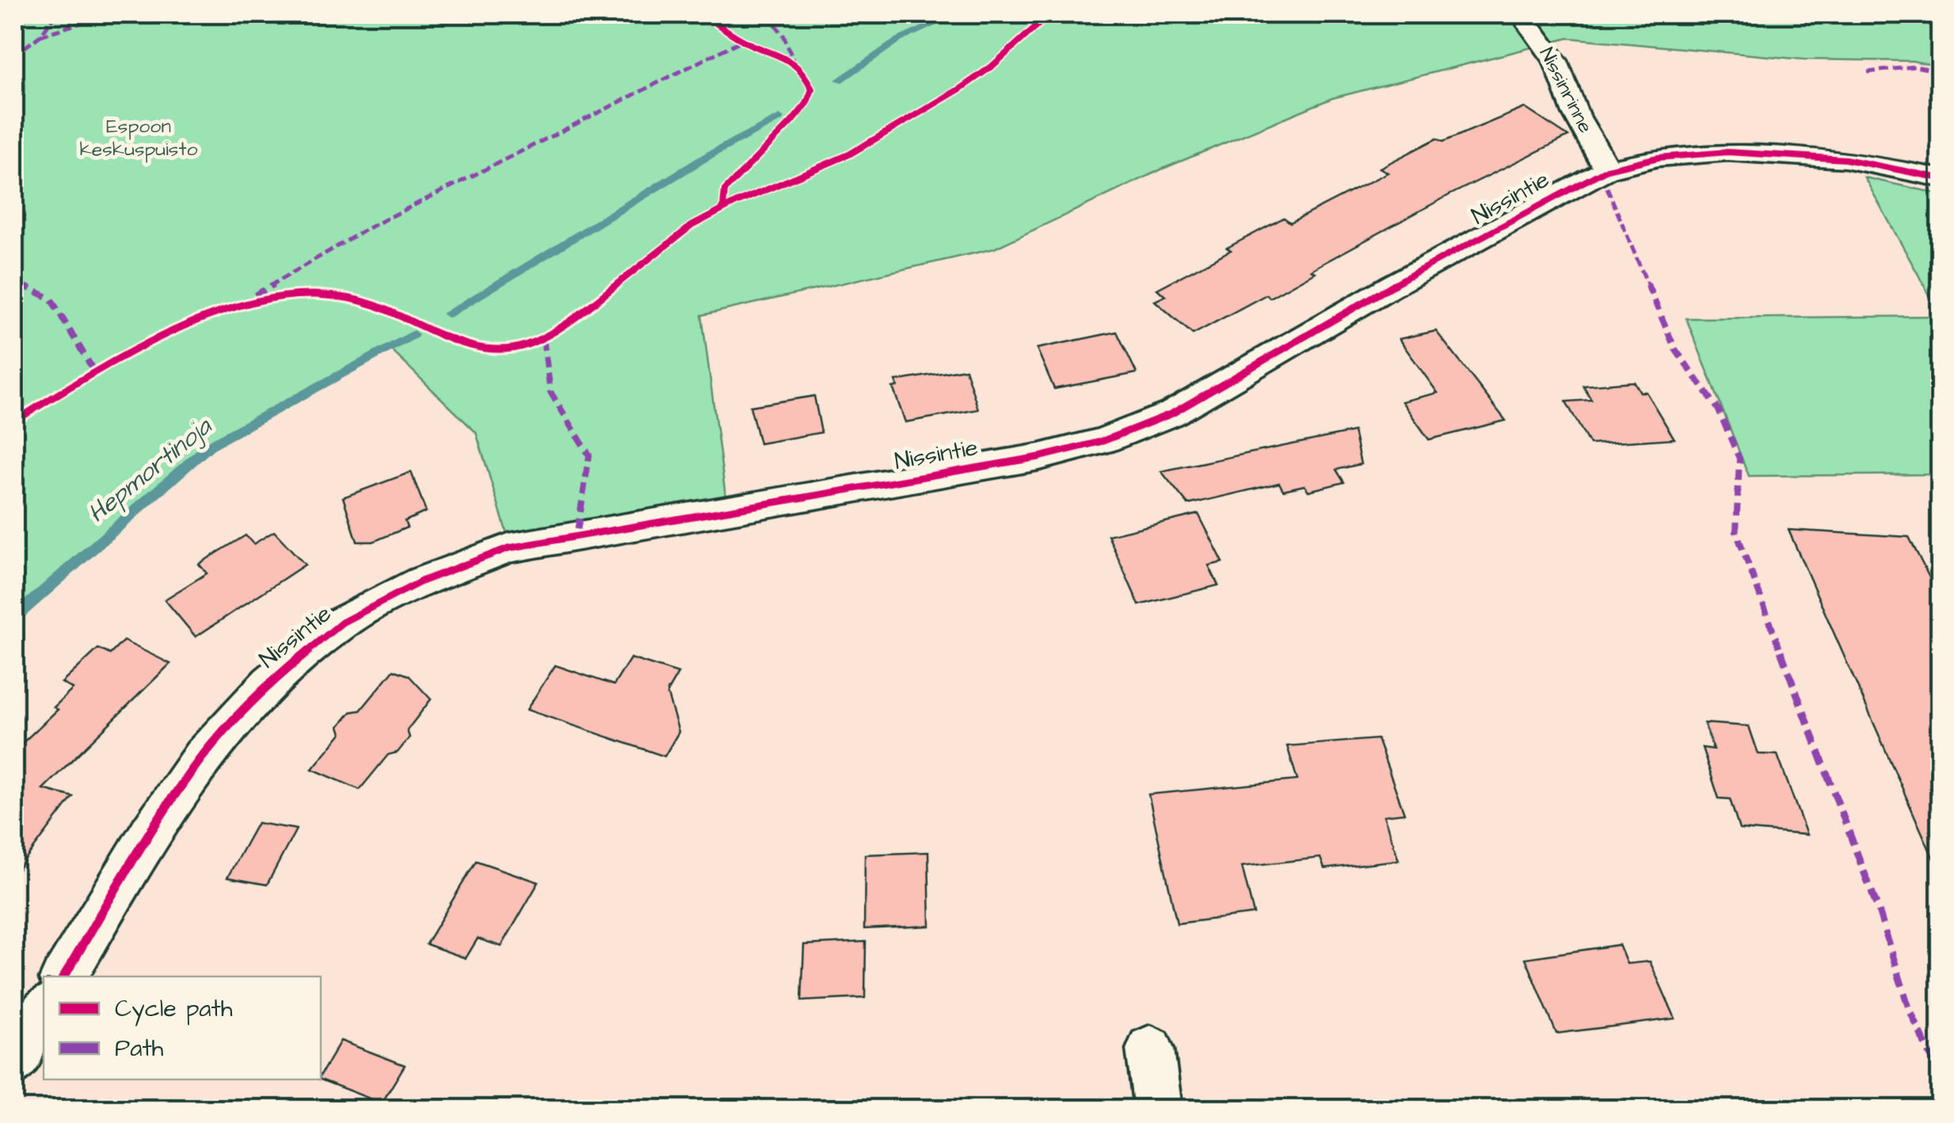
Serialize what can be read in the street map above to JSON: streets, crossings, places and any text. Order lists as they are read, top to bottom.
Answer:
{
  "streets": {
    "street": ["Nissinrinne", "Nissintie"]
  },
  "crossings": [
    ["Nissinrinne", "Nissintie"]
  ],
  "water": ["Hepmortinoja"],
  "parks": ["Espoon keskuspuisto"],
  "legend": ["Cycle path", "Path"]
}
